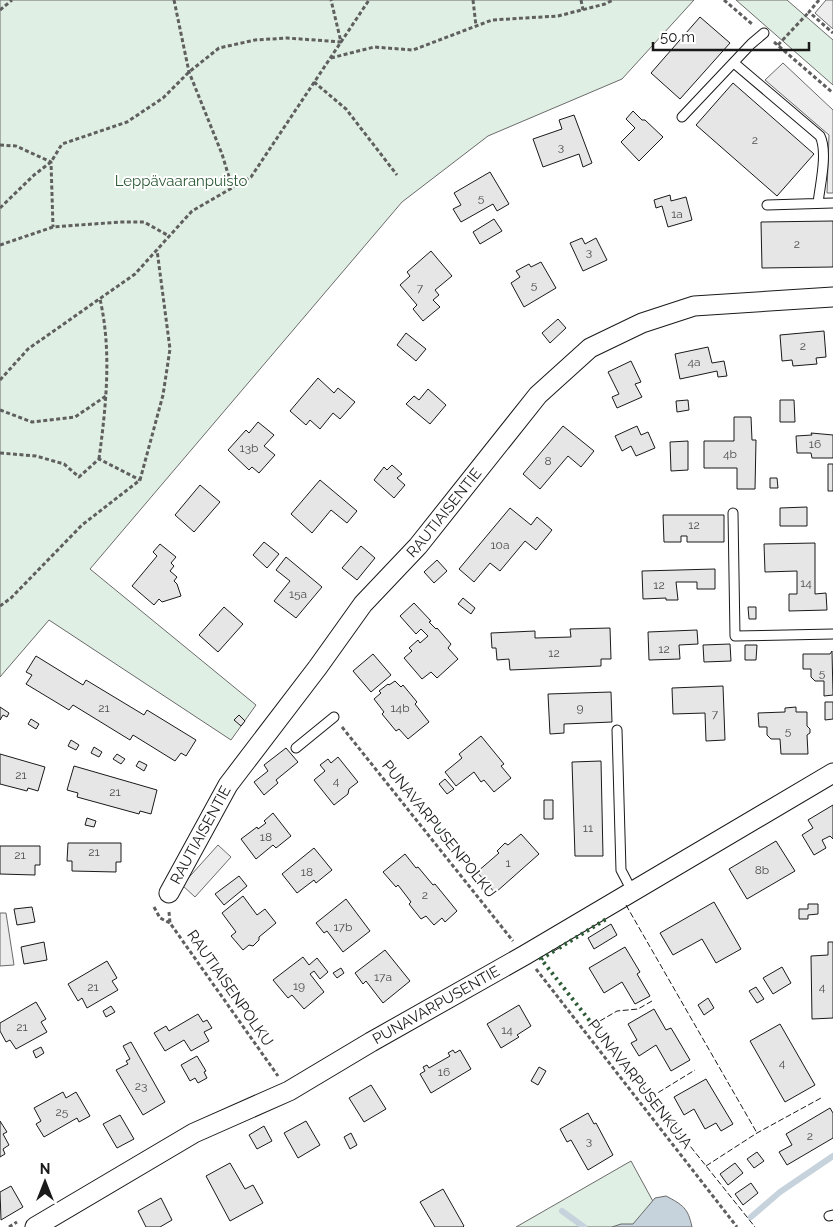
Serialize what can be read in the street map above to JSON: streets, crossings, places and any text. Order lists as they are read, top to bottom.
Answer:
{
  "streets": {
    "street": ["RAUTIAISENTIE", "PUNAVARPUSENTIE"],
    "path": ["PUNAVARPUSENPOLKU", "RAUTIAISENPOLKU", "PUNAVARPUSENKUJA"]
  },
  "crossings": [
    ["RAUTIAISENTIE", "RAUTIAISENPOLKU"],
    ["PUNAVARPUSENPOLKU", "PUNAVARPUSENTIE"],
    ["PUNAVARPUSENPOLKU", "PUNAVARPUSENKUJA"],
    ["RAUTIAISENPOLKU", "PUNAVARPUSENTIE"],
    ["PUNAVARPUSENTIE", "PUNAVARPUSENKUJA"]
  ],
  "parks": ["Leppävaaranpuisto"],
  "house_numbers": [
    "2",
    "3",
    "5",
    "1a",
    "2",
    "3",
    "5",
    "7",
    "2",
    "4a",
    "16",
    "13b",
    "4b",
    "8",
    "12",
    "10a",
    "14",
    "12",
    "15a",
    "12",
    "12",
    "5",
    "21",
    "14b",
    "9",
    "7",
    "5",
    "21",
    "4",
    "21",
    "11",
    "18",
    "21",
    "21",
    "1",
    "8b",
    "18",
    "2",
    "17b",
    "17a",
    "19",
    "21",
    "4",
    "21",
    "14",
    "4",
    "16",
    "23",
    "25",
    "2",
    "3"
  ],
  "scale_bar": "50 m",
  "north": "top"
}
